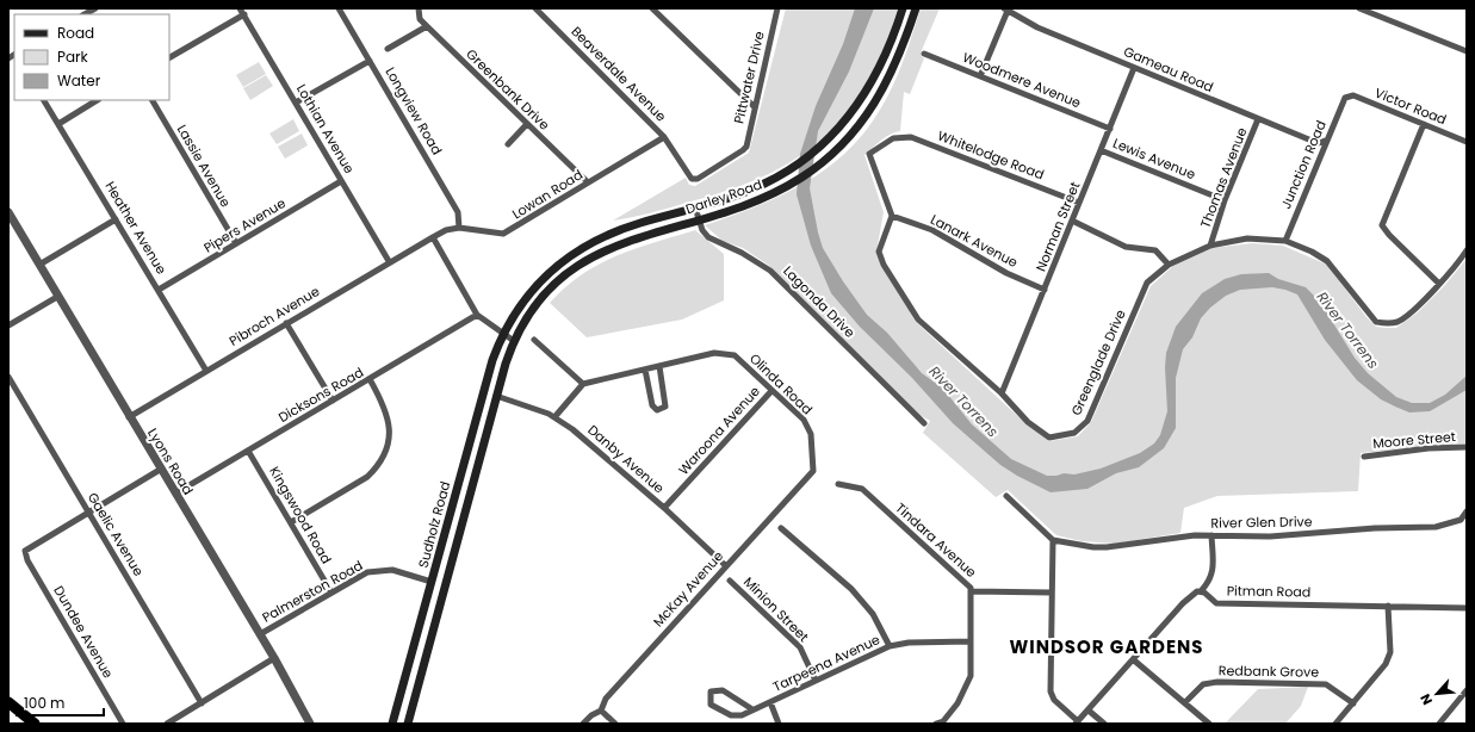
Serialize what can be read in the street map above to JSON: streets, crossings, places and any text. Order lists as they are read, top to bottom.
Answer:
{
  "streets": {
    "main road": ["Darley Road", "Sudholz Road"],
    "street": [
      "Gameau Road",
      "Beaverdale Avenue",
      "Pittwater Drive",
      "Woodmere Avenue",
      "Greenbank Drive",
      "Victor Road",
      "Longview Road",
      "Lothian Avenue",
      "Whitelodge Road",
      "Lewis Avenue",
      "Junction Road",
      "Lassie Avenue",
      "Thomas Avenue",
      "Lowan Road",
      "Pipers Avenue",
      "Norman Street",
      "Heather Avenue",
      "Lanark Avenue",
      "Lagonda Drive",
      "Pibroch Avenue",
      "Greenglade Drive",
      "Olinda Road",
      "Dicksons Road",
      "Waroona Avenue",
      "Moore Street",
      "Danby Avenue",
      "Lyons Road",
      "Kingswood Road",
      "River Glen Drive",
      "Gaelic Avenue",
      "Tindara Avenue",
      "McKay Avenue",
      "Palmerston Road",
      "Pitman Road",
      "Minion Street",
      "Dundee Avenue",
      "Tarpeena Avenue",
      "Redbank Grove"
    ]
  },
  "crossings": [
    ["Gameau Road", "Junction Road"],
    ["Gameau Road", "Thomas Avenue"],
    ["Gameau Road", "Norman Street"],
    ["Beaverdale Avenue", "Pittwater Drive"],
    ["Beaverdale Avenue", "Lowan Road"],
    ["Woodmere Avenue", "Norman Street"],
    ["Greenbank Drive", "Lowan Road"],
    ["Victor Road", "Junction Road"],
    ["Longview Road", "Lowan Road"],
    ["Lothian Avenue", "Pipers Avenue"],
    ["Lothian Avenue", "Pibroch Avenue"],
    ["Whitelodge Road", "Norman Street"],
    ["Whitelodge Road", "Lanark Avenue"],
    ["Whitelodge Road", "Greenglade Drive"],
    ["Lewis Avenue", "Thomas Avenue"],
    ["Lewis Avenue", "Norman Street"],
    ["Junction Road", "Greenglade Drive"],
    ["Lassie Avenue", "Pipers Avenue"],
    ["Thomas Avenue", "Greenglade Drive"],
    ["Lowan Road", "Pibroch Avenue"],
    ["Darley Road", "Lagonda Drive"],
    ["Darley Road", "Sudholz Road"],
    ["Pipers Avenue", "Heather Avenue"],
    ["Norman Street", "Lanark Avenue"],
    ["Norman Street", "Greenglade Drive"],
    ["Heather Avenue", "Pibroch Avenue"],
    ["Lanark Avenue", "Greenglade Drive"],
    ["Pibroch Avenue", "Lyons Road"],
    ["Olinda Road", "Waroona Avenue"],
    ["Olinda Road", "McKay Avenue"],
    ["Dicksons Road", "Lyons Road"],
    ["Dicksons Road", "Kingswood Road"],
    ["Waroona Avenue", "Danby Avenue"],
    ["Danby Avenue", "Sudholz Road"],
    ["Danby Avenue", "McKay Avenue"],
    ["Lyons Road", "Palmerston Road"],
    ["Kingswood Road", "Palmerston Road"],
    ["Sudholz Road", "Palmerston Road"],
    ["Gaelic Avenue", "Dundee Avenue"],
    ["Tindara Avenue", "Tarpeena Avenue"],
    ["Minion Street", "Tarpeena Avenue"]
  ],
  "districts": ["WINDSOR GARDENS"],
  "water": ["River Torrens"],
  "legend": ["Road", "Park", "Water"],
  "scale_bar": "100 m",
  "north": "bottom left"
}
